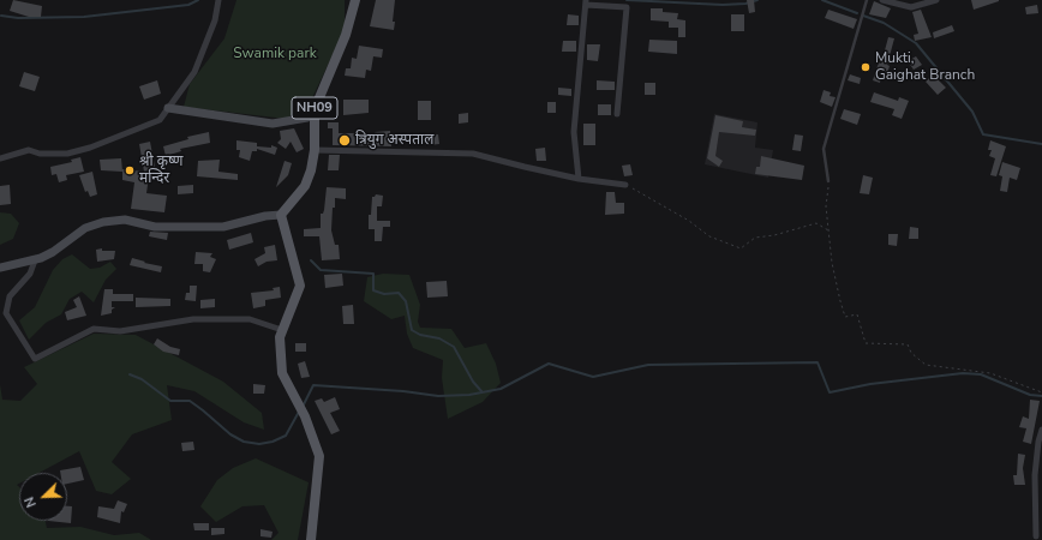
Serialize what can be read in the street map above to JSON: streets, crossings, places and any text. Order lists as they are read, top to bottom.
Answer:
{
  "streets": {
    "main road": ["NH09"]
  },
  "parks": ["Swamik park"],
  "places": ["Mukti, Gaighat Branch", "त्रियुग अस्पताल", "श्री कृष्ण मन्दिर"],
  "north": "bottom left"
}
